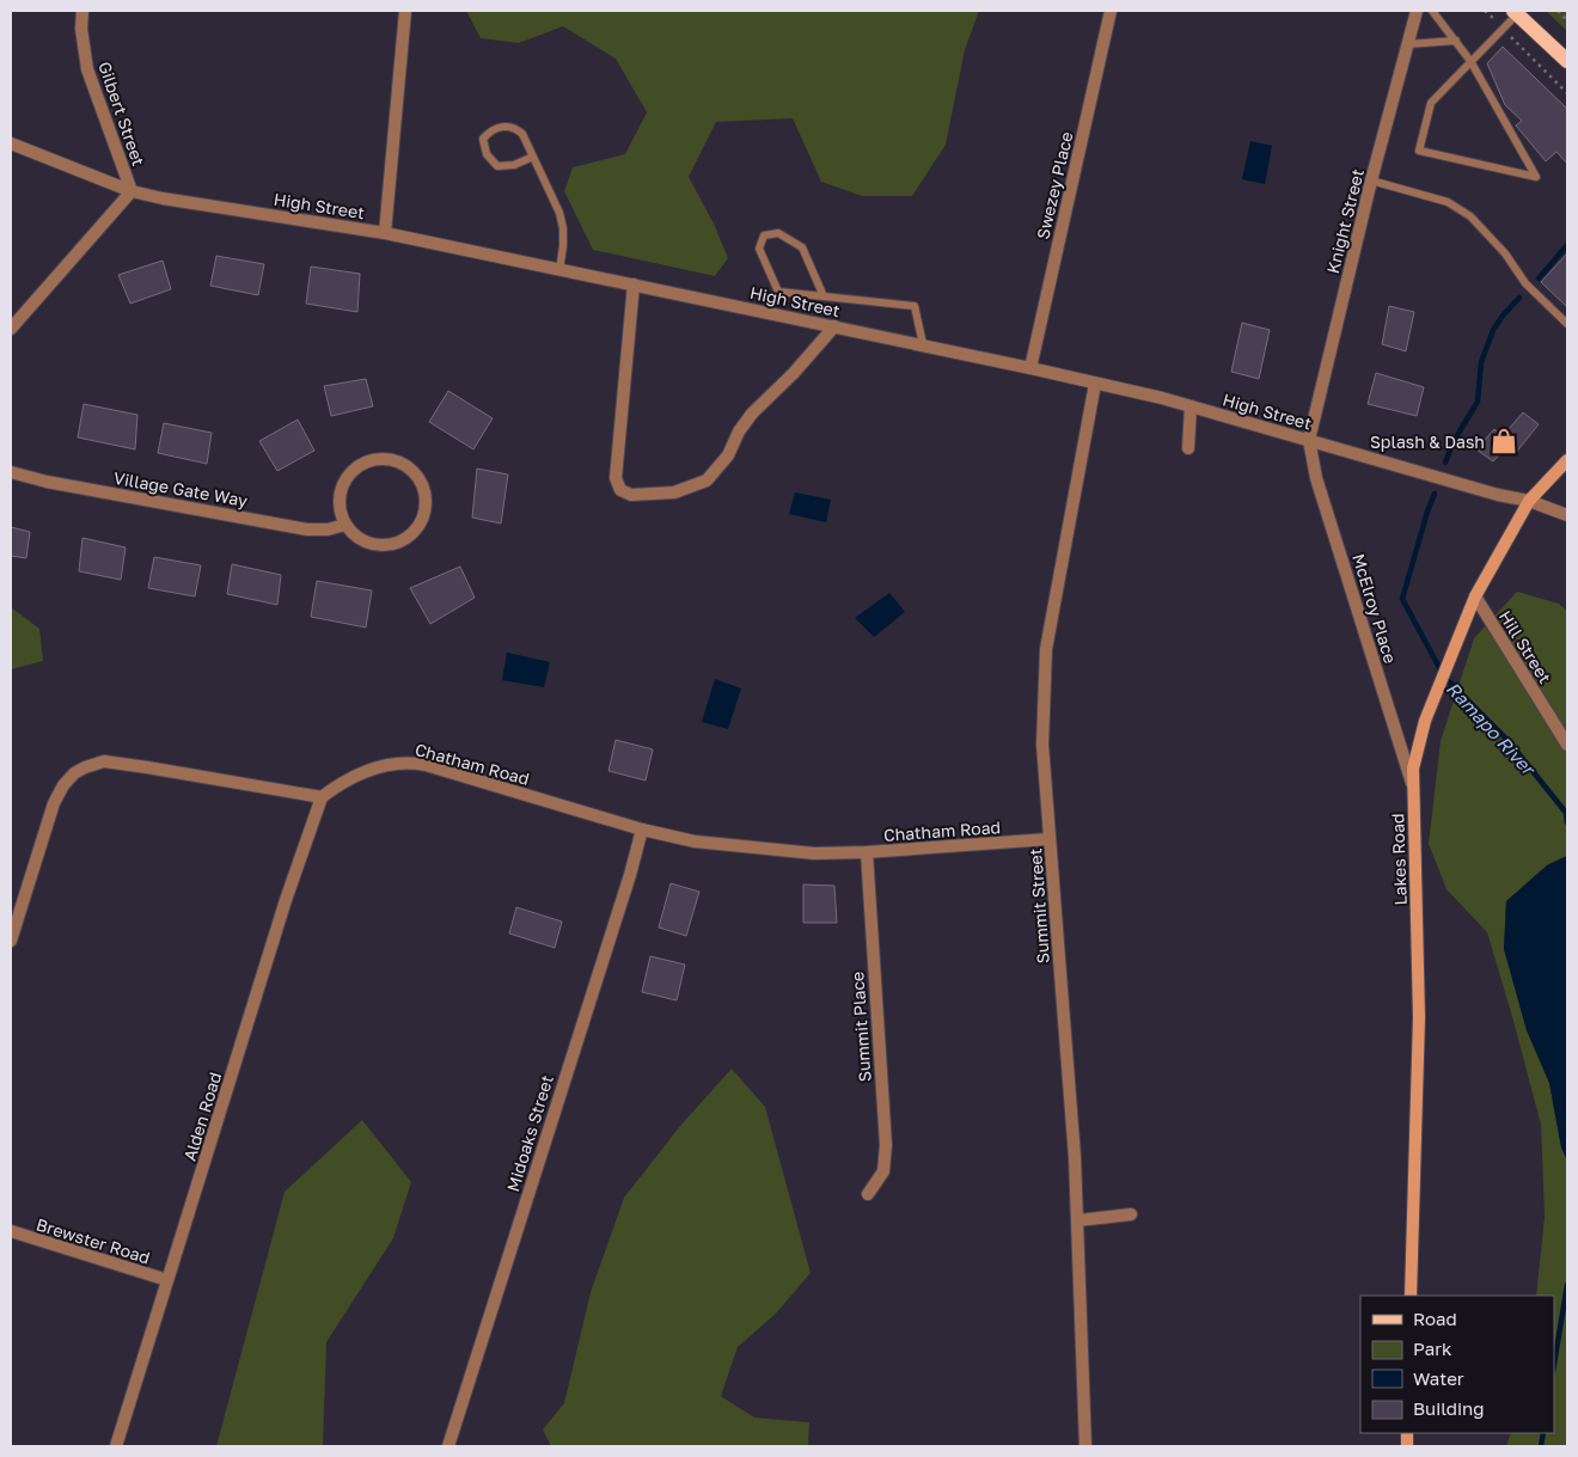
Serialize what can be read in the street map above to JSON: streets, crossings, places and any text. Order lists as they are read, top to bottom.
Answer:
{
  "streets": {
    "main road": ["Lakes Road"],
    "street": [
      "Gilbert Street",
      "Swezey Place",
      "High Street",
      "Knight Street",
      "Village Gate Way",
      "McElroy Place",
      "Hill Street",
      "Chatham Road",
      "Summit Street",
      "Summit Place",
      "Alden Road",
      "Midoaks Street",
      "Brewster Road"
    ]
  },
  "crossings": [
    ["Gilbert Street", "High Street"],
    ["Swezey Place", "High Street"],
    ["High Street", "Knight Street"],
    ["High Street", "McElroy Place"],
    ["High Street", "Lakes Road"],
    ["High Street", "Summit Street"],
    ["Knight Street", "McElroy Place"],
    ["McElroy Place", "Lakes Road"],
    ["Hill Street", "Lakes Road"],
    ["Chatham Road", "Summit Street"],
    ["Chatham Road", "Summit Place"],
    ["Chatham Road", "Alden Road"],
    ["Chatham Road", "Midoaks Street"],
    ["Alden Road", "Brewster Road"]
  ],
  "water": ["Ramapo River"],
  "places": {
    "shop": ["Splash & Dash"]
  },
  "legend": [
    "Road",
    "Park",
    "Water",
    "Building"
  ]
}
